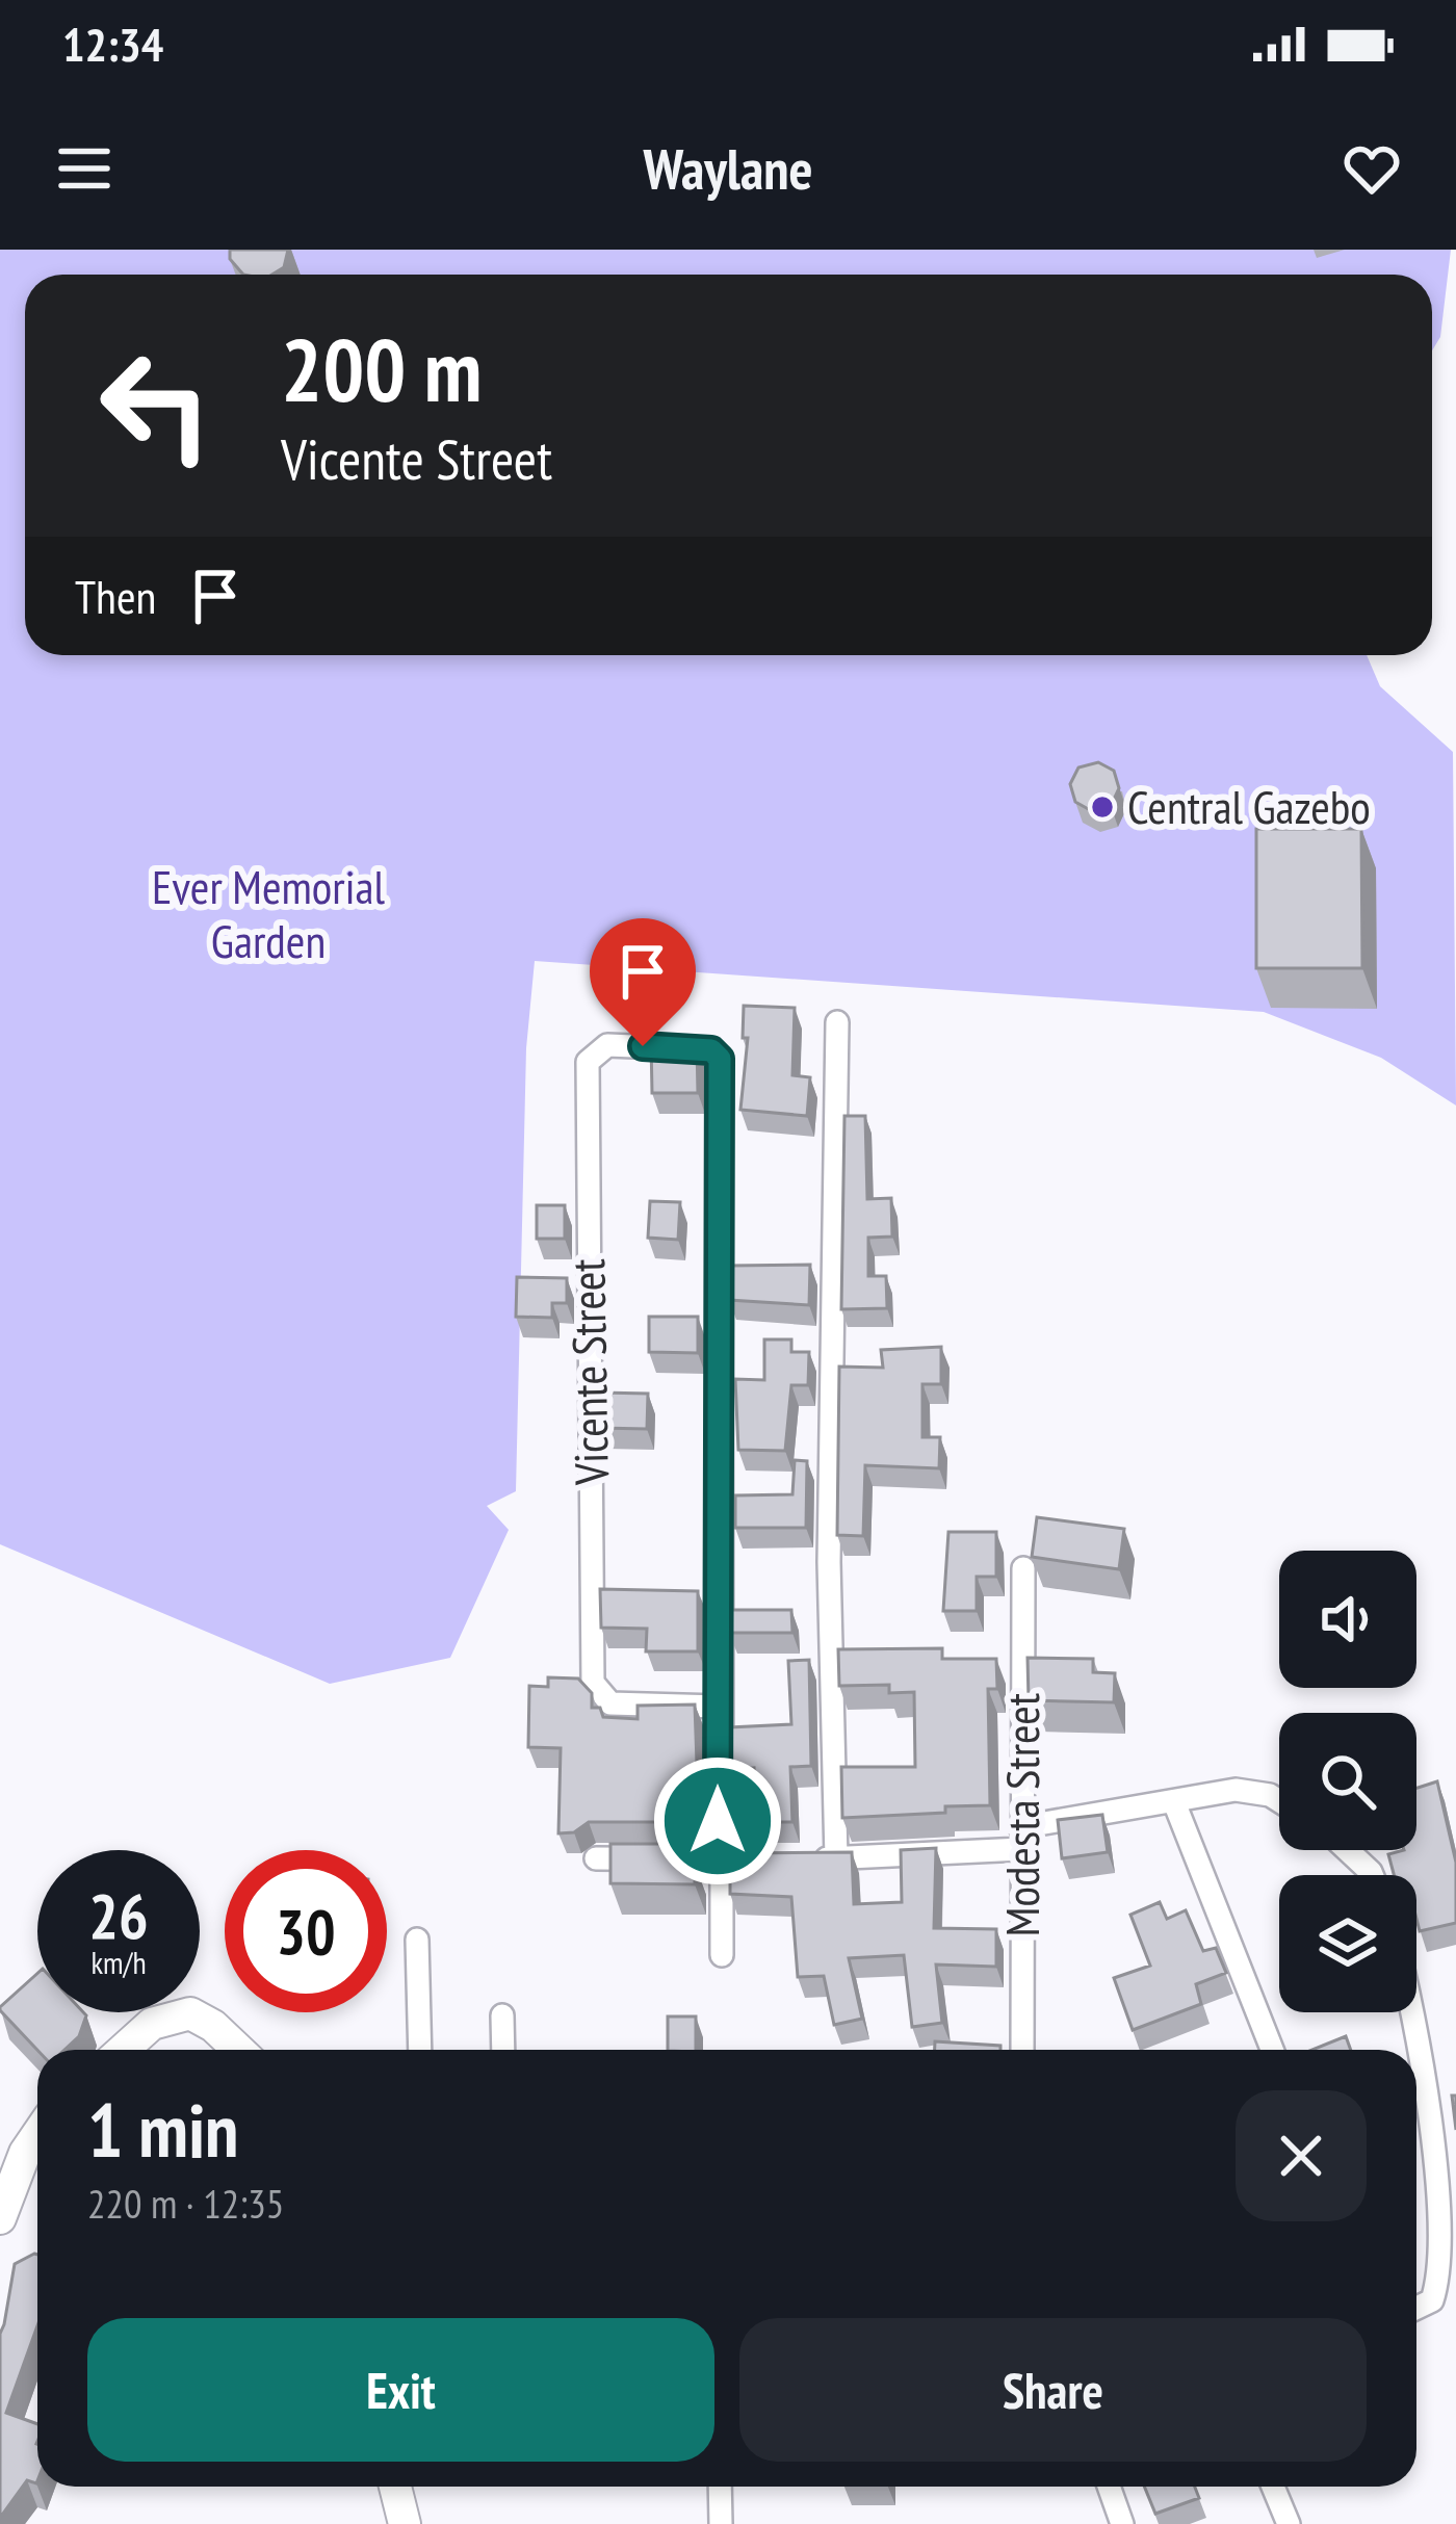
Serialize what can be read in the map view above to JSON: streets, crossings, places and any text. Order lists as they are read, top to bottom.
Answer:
{
  "streets": {
    "street": ["Vicente Street", "Modesta Street"]
  },
  "parks": ["Ever Memorial Garden"],
  "places": ["Central Gazebo"],
  "page": {
    "status": "12:34",
    "header": "Waylane",
    "turn": ["200 m", "Vicente Street"],
    "then": "Then",
    "speed": "26 km/h",
    "limit": "30",
    "heading": ["1 min", "220 m · 12:35"],
    "buttons": ["Exit", "Share"]
  }
}
